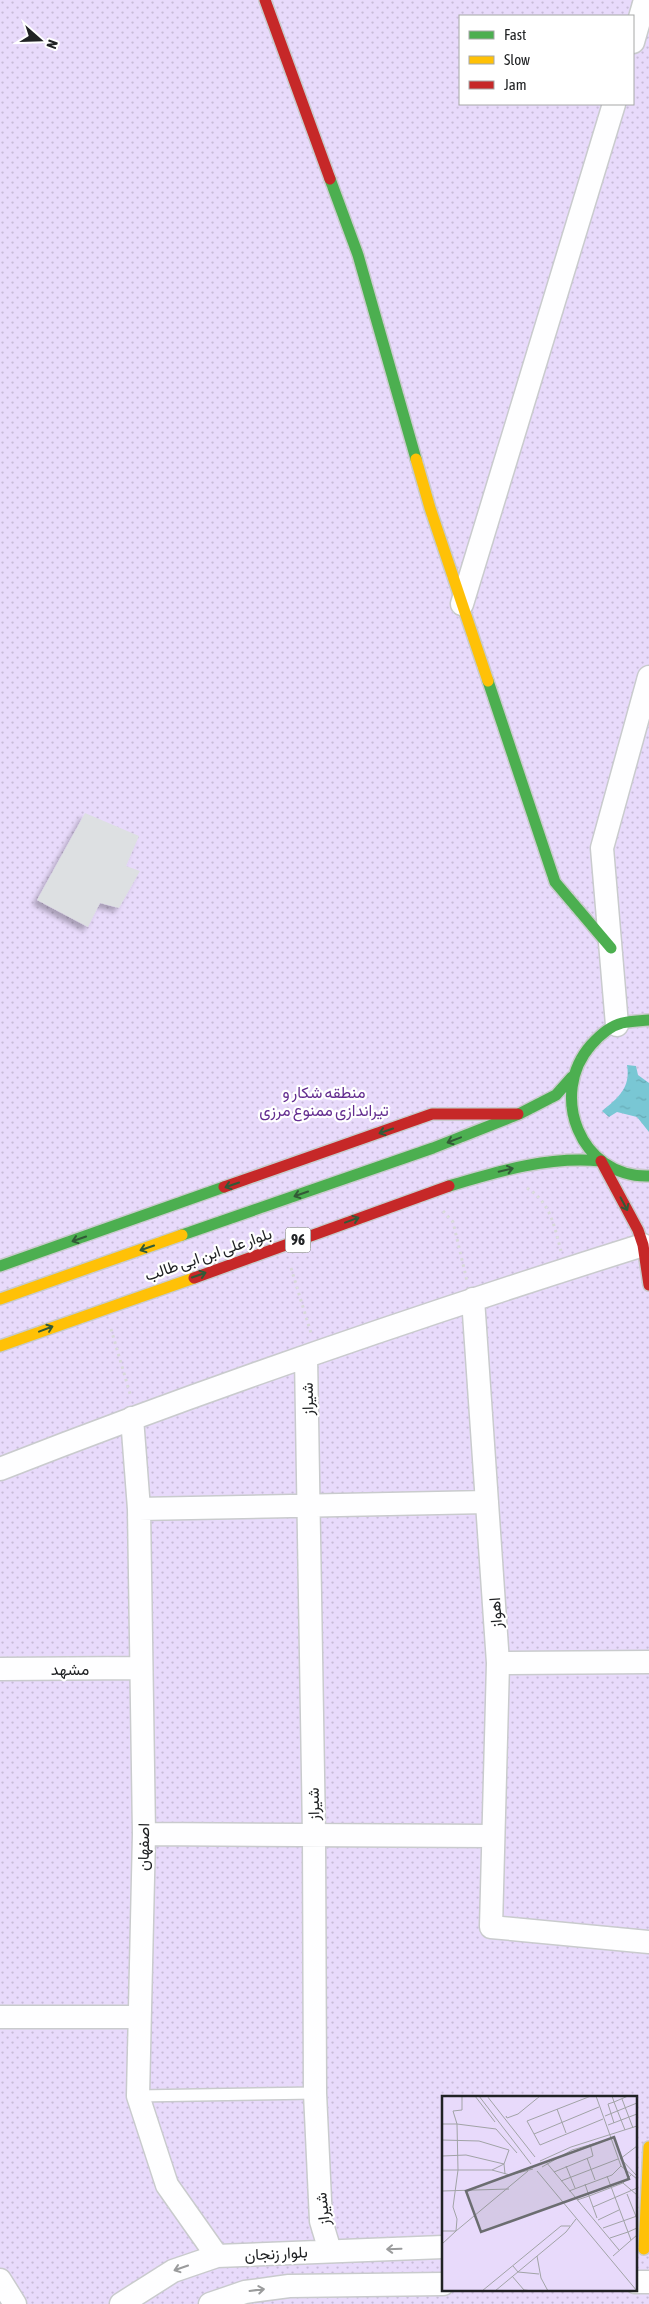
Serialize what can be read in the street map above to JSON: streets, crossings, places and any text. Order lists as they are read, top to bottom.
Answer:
{
  "streets": {
    "main road": ["96", "بلوار علی ابن ابی طالب"],
    "street": [
      "شیراز",
      "اهواز",
      "مشهد",
      "اصفهان",
      "بلوار زنجان"
    ]
  },
  "crossings": [
    ["96", "بلوار علی ابن ابی طالب"],
    ["شیراز", "بلوار زنجان"],
    ["مشهد", "اصفهان"],
    ["اصفهان", "بلوار زنجان"]
  ],
  "parks": ["منطقه شکار و تیراندازی ممنوع مرزی"],
  "legend": ["Fast", "Slow", "Jam"],
  "north": "right"
}
